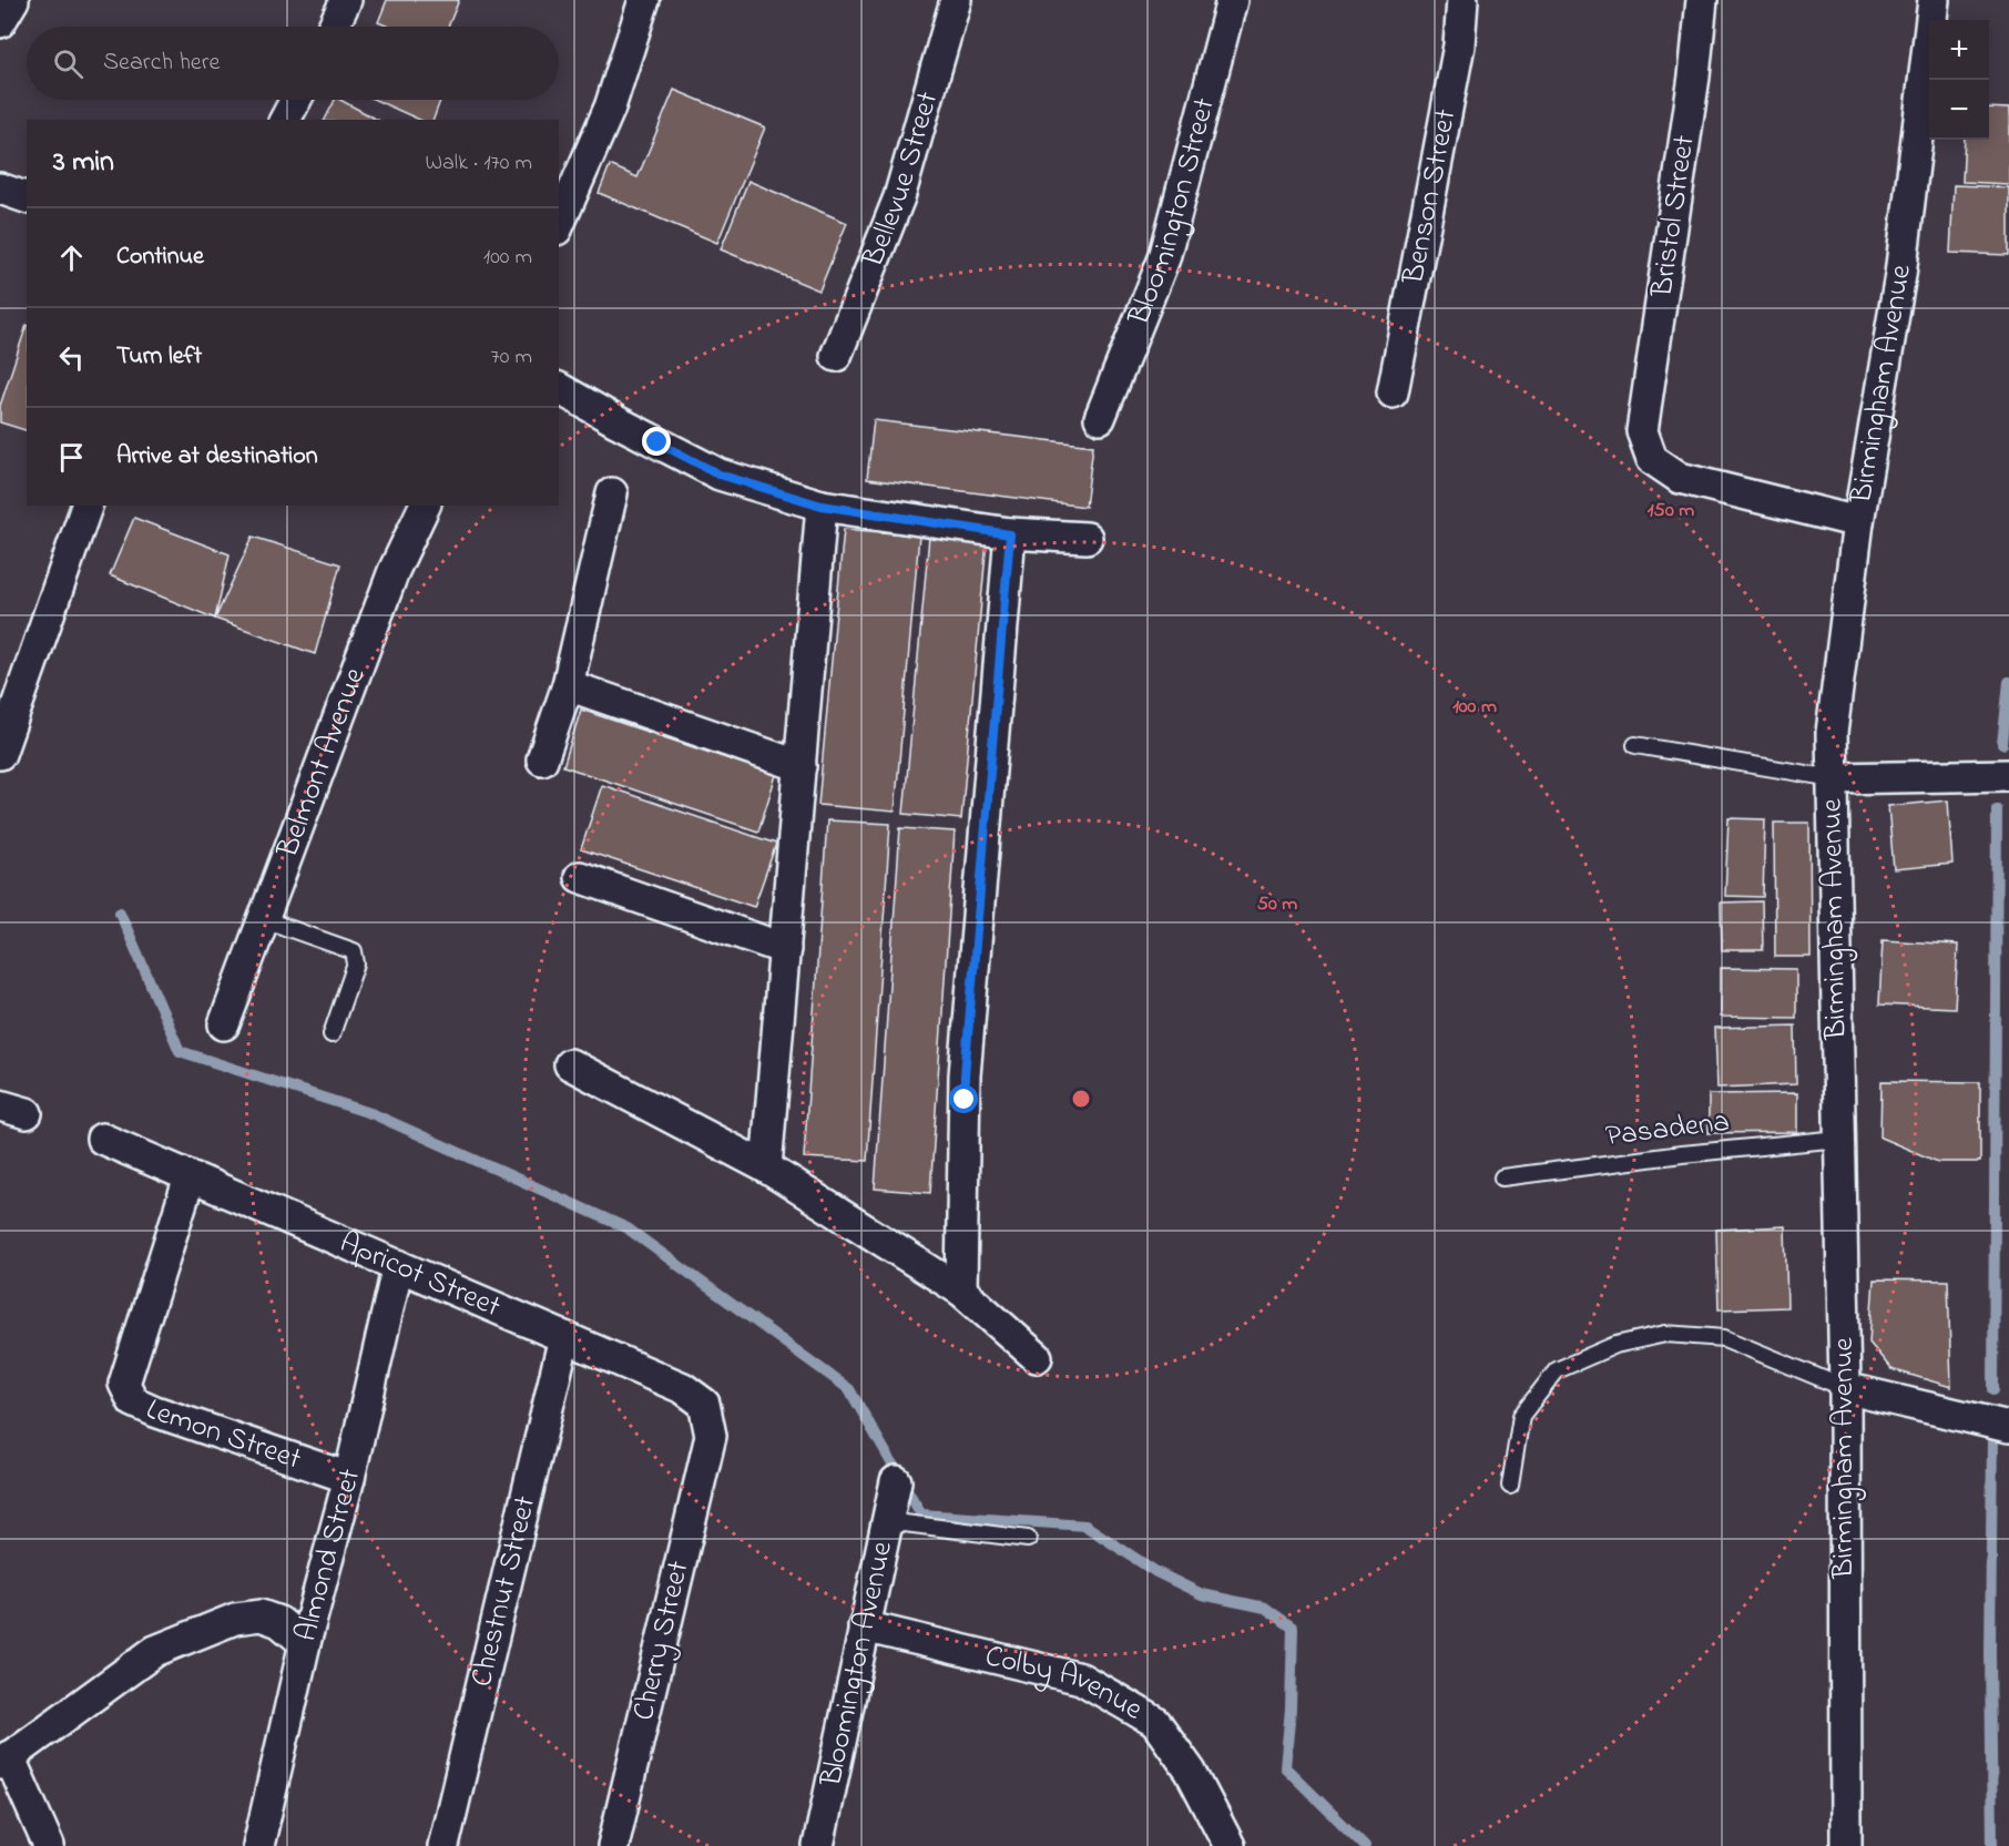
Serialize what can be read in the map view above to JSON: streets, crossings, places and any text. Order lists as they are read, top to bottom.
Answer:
{
  "streets": {
    "street": [
      "Bellevue Street",
      "Benson Street",
      "Bloomington Street",
      "Bristol Street",
      "Birmingham Avenue",
      "Belmont Avenue",
      "Apricot Street",
      "Lemon Street",
      "Almond Street",
      "Chestnut Street",
      "Cherry Street",
      "Bloomington Avenue",
      "Colby Avenue"
    ],
    "lane": ["Pasadena"]
  },
  "crossings": [
    ["Bristol Street", "Birmingham Avenue"],
    ["Birmingham Avenue", "Pasadena"],
    ["Apricot Street", "Lemon Street"],
    ["Apricot Street", "Almond Street"],
    ["Apricot Street", "Chestnut Street"],
    ["Apricot Street", "Cherry Street"],
    ["Lemon Street", "Almond Street"],
    ["Bloomington Avenue", "Colby Avenue"]
  ],
  "page": {
    "map_buttons": ["+", "−"],
    "search": "Search here",
    "heading": ["3 min", "Walk · 170 m"],
    "list": [
      ["Continue", "100 m"],
      ["Turn left", "70 m"],
      "Arrive at destination"
    ]
  },
  "rings": ["150 m", "100 m", "50 m"]
}
